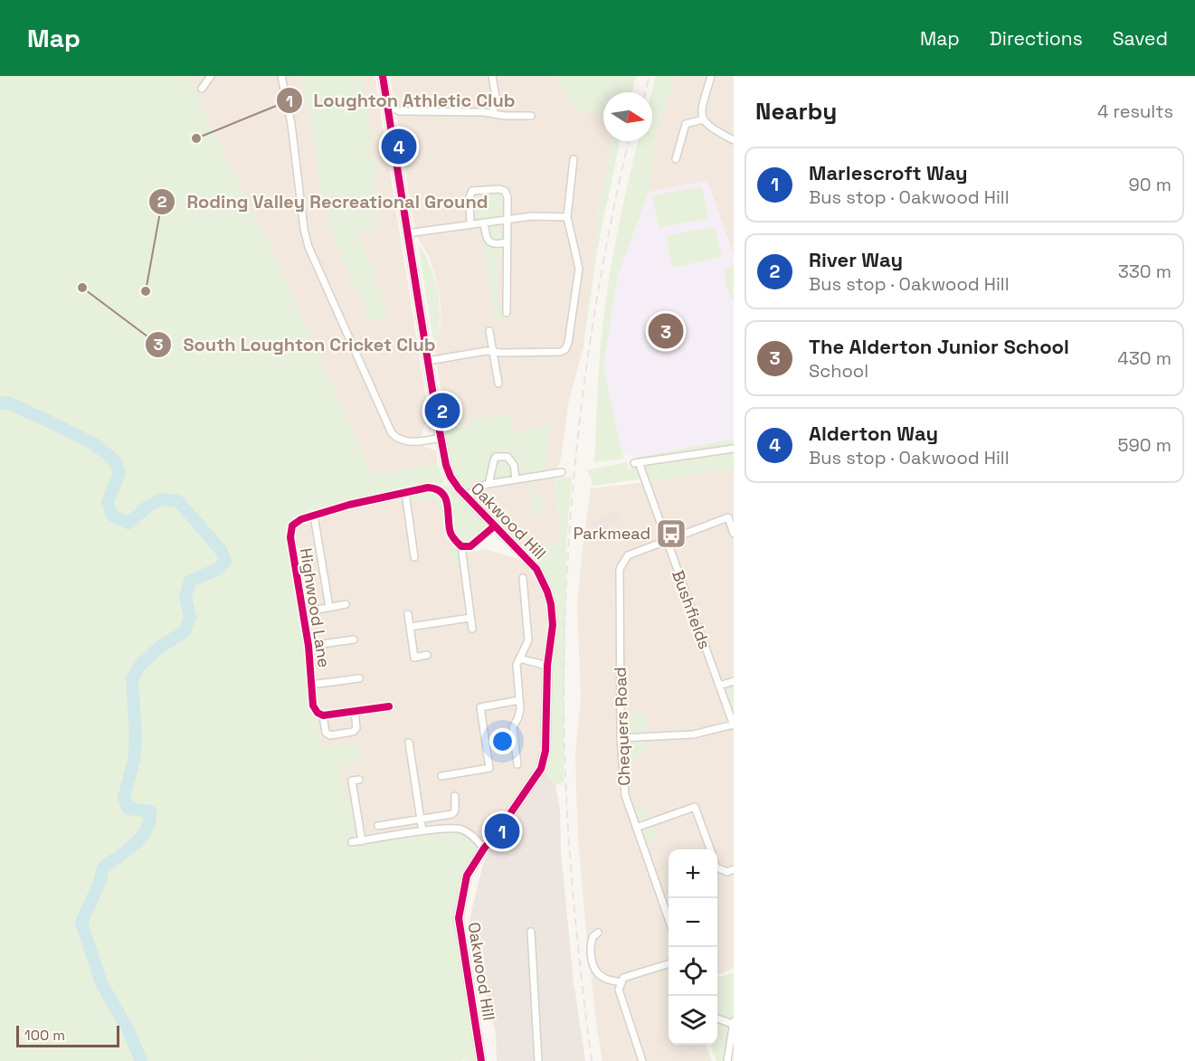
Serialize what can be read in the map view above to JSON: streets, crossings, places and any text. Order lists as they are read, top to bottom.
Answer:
{
  "streets": {
    "street": [
      "Oakwood Hill",
      "Highwood Lane",
      "Bushfields",
      "Chequers Road"
    ]
  },
  "crossings": [
    ["Bushfields", "Chequers Road"]
  ],
  "places": {
    "other": ["Loughton Athletic Club", "South Loughton Cricket Club", "Roding Valley Recreational Ground"],
    "bus stop": ["Parkmead"]
  },
  "scale_bar": "100 m",
  "north": "right",
  "page": {
    "header": "Map",
    "nav": ["Map", "Directions", "Saved"],
    "heading": ["Nearby", "4 results"],
    "pins": [
      "4",
      "3",
      "2",
      "1"
    ],
    "list": [
      {
        "mark": "1",
        "name": "Marlescroft Way",
        "note": "Bus stop · Oakwood Hill",
        "value": "90 m"
      },
      {
        "mark": "2",
        "name": "River Way",
        "note": "Bus stop · Oakwood Hill",
        "value": "330 m"
      },
      {
        "mark": "3",
        "name": "The Alderton Junior School",
        "note": "School",
        "value": "430 m"
      },
      {
        "mark": "4",
        "name": "Alderton Way",
        "note": "Bus stop · Oakwood Hill",
        "value": "590 m"
      }
    ],
    "map_buttons": ["+", "−"],
    "scale": "100 m"
  }
}
